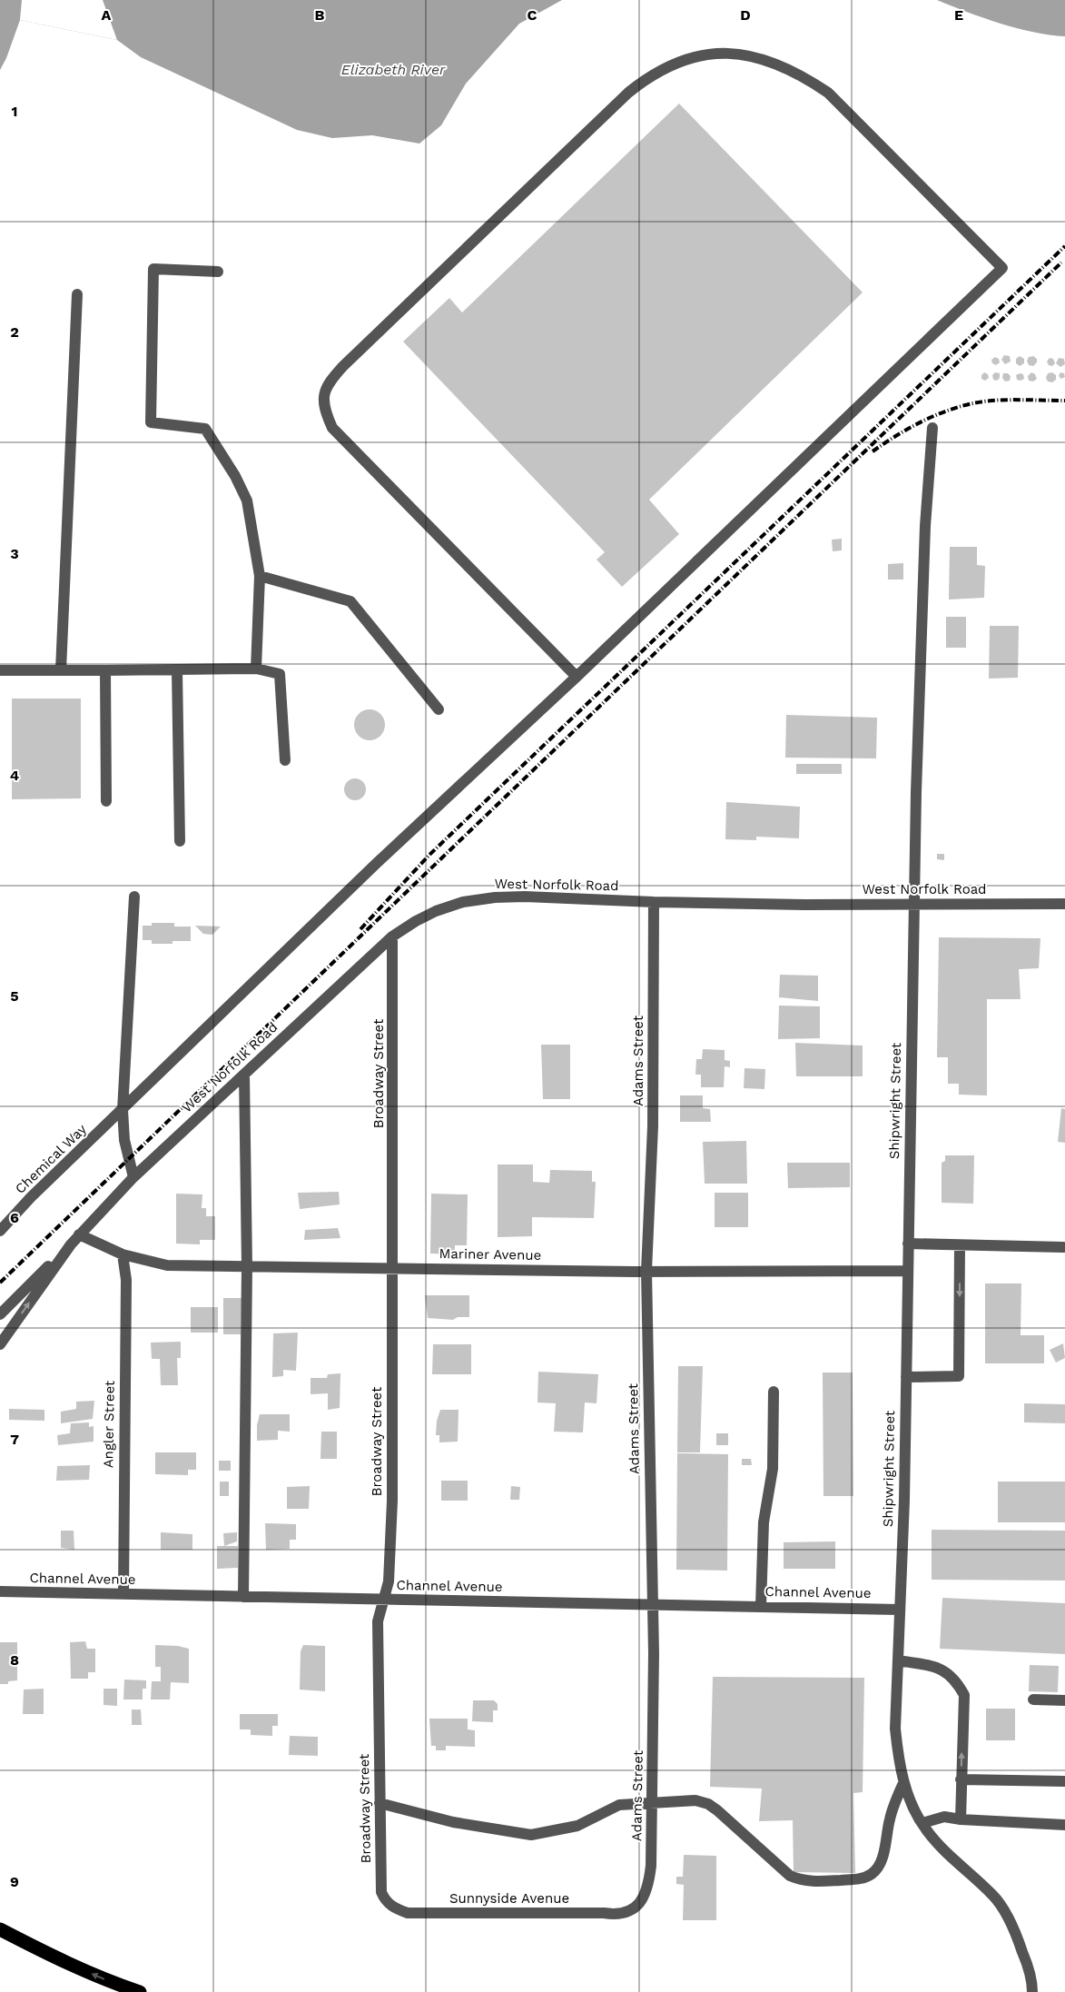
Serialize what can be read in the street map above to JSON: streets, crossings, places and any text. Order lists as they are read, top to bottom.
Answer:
{
  "streets": {
    "street": [
      "West Norfolk Road",
      "Adams Street",
      "Broadway Street",
      "Shipwright Street",
      "Chemical Way",
      "Mariner Avenue",
      "Angler Street",
      "Channel Avenue",
      "Sunnyside Avenue"
    ]
  },
  "crossings": [
    ["West Norfolk Road", "Adams Street"],
    ["West Norfolk Road", "Broadway Street"],
    ["West Norfolk Road", "Shipwright Street"],
    ["West Norfolk Road", "Mariner Avenue"],
    ["Adams Street", "Mariner Avenue"],
    ["Adams Street", "Channel Avenue"],
    ["Adams Street", "Sunnyside Avenue"],
    ["Broadway Street", "Mariner Avenue"],
    ["Broadway Street", "Channel Avenue"],
    ["Broadway Street", "Sunnyside Avenue"],
    ["Shipwright Street", "Mariner Avenue"],
    ["Shipwright Street", "Channel Avenue"],
    ["Mariner Avenue", "Angler Street"],
    ["Angler Street", "Channel Avenue"]
  ],
  "water": ["Elizabeth River"],
  "grid": {
    "columns": [
      "A",
      "B",
      "C",
      "D",
      "E"
    ],
    "rows": [
      "1",
      "2",
      "3",
      "4",
      "5",
      "6",
      "7",
      "8",
      "9"
    ]
  }
}
